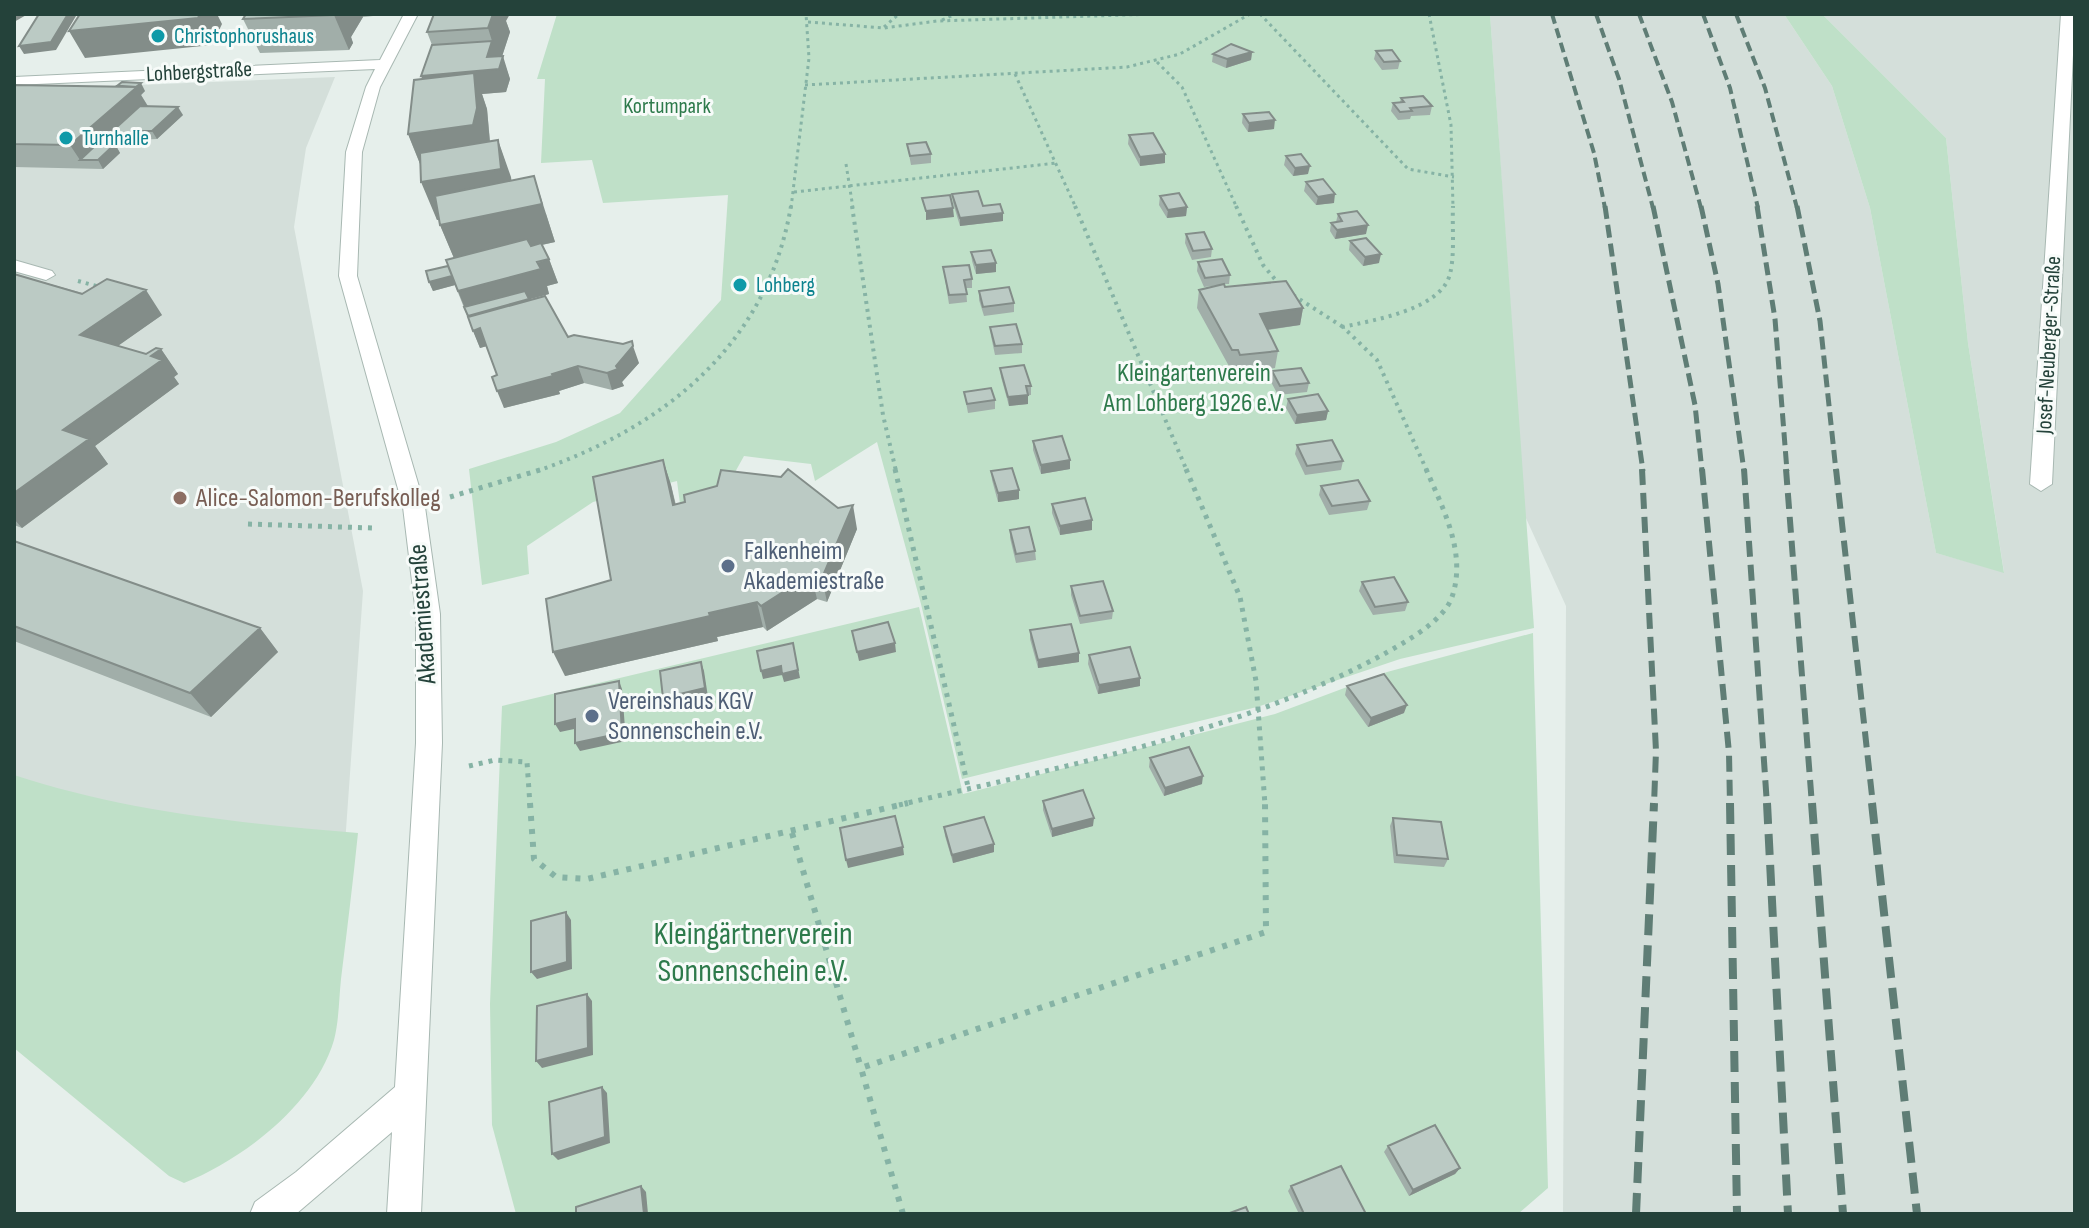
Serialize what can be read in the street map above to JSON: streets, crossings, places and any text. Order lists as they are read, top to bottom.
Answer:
{
  "streets": {
    "street": ["Lohbergstraße", "Josef-Neuberger-Straße", "Akademiestraße"]
  },
  "crossings": [
    ["Lohbergstraße", "Akademiestraße"]
  ],
  "parks": ["Kortumpark", "Kleingartenverein Am Lohberg 1926 e.V.", "Kleingärtnerverein Sonnenschein e.V."],
  "places": [
    "Christophorushaus",
    "Turnhalle",
    "Lohberg",
    "Alice-Salomon-Berufskolleg",
    "Falkenheim Akademiestraße",
    "Vereinshaus KGV Sonnenschein e.V."
  ]
}
